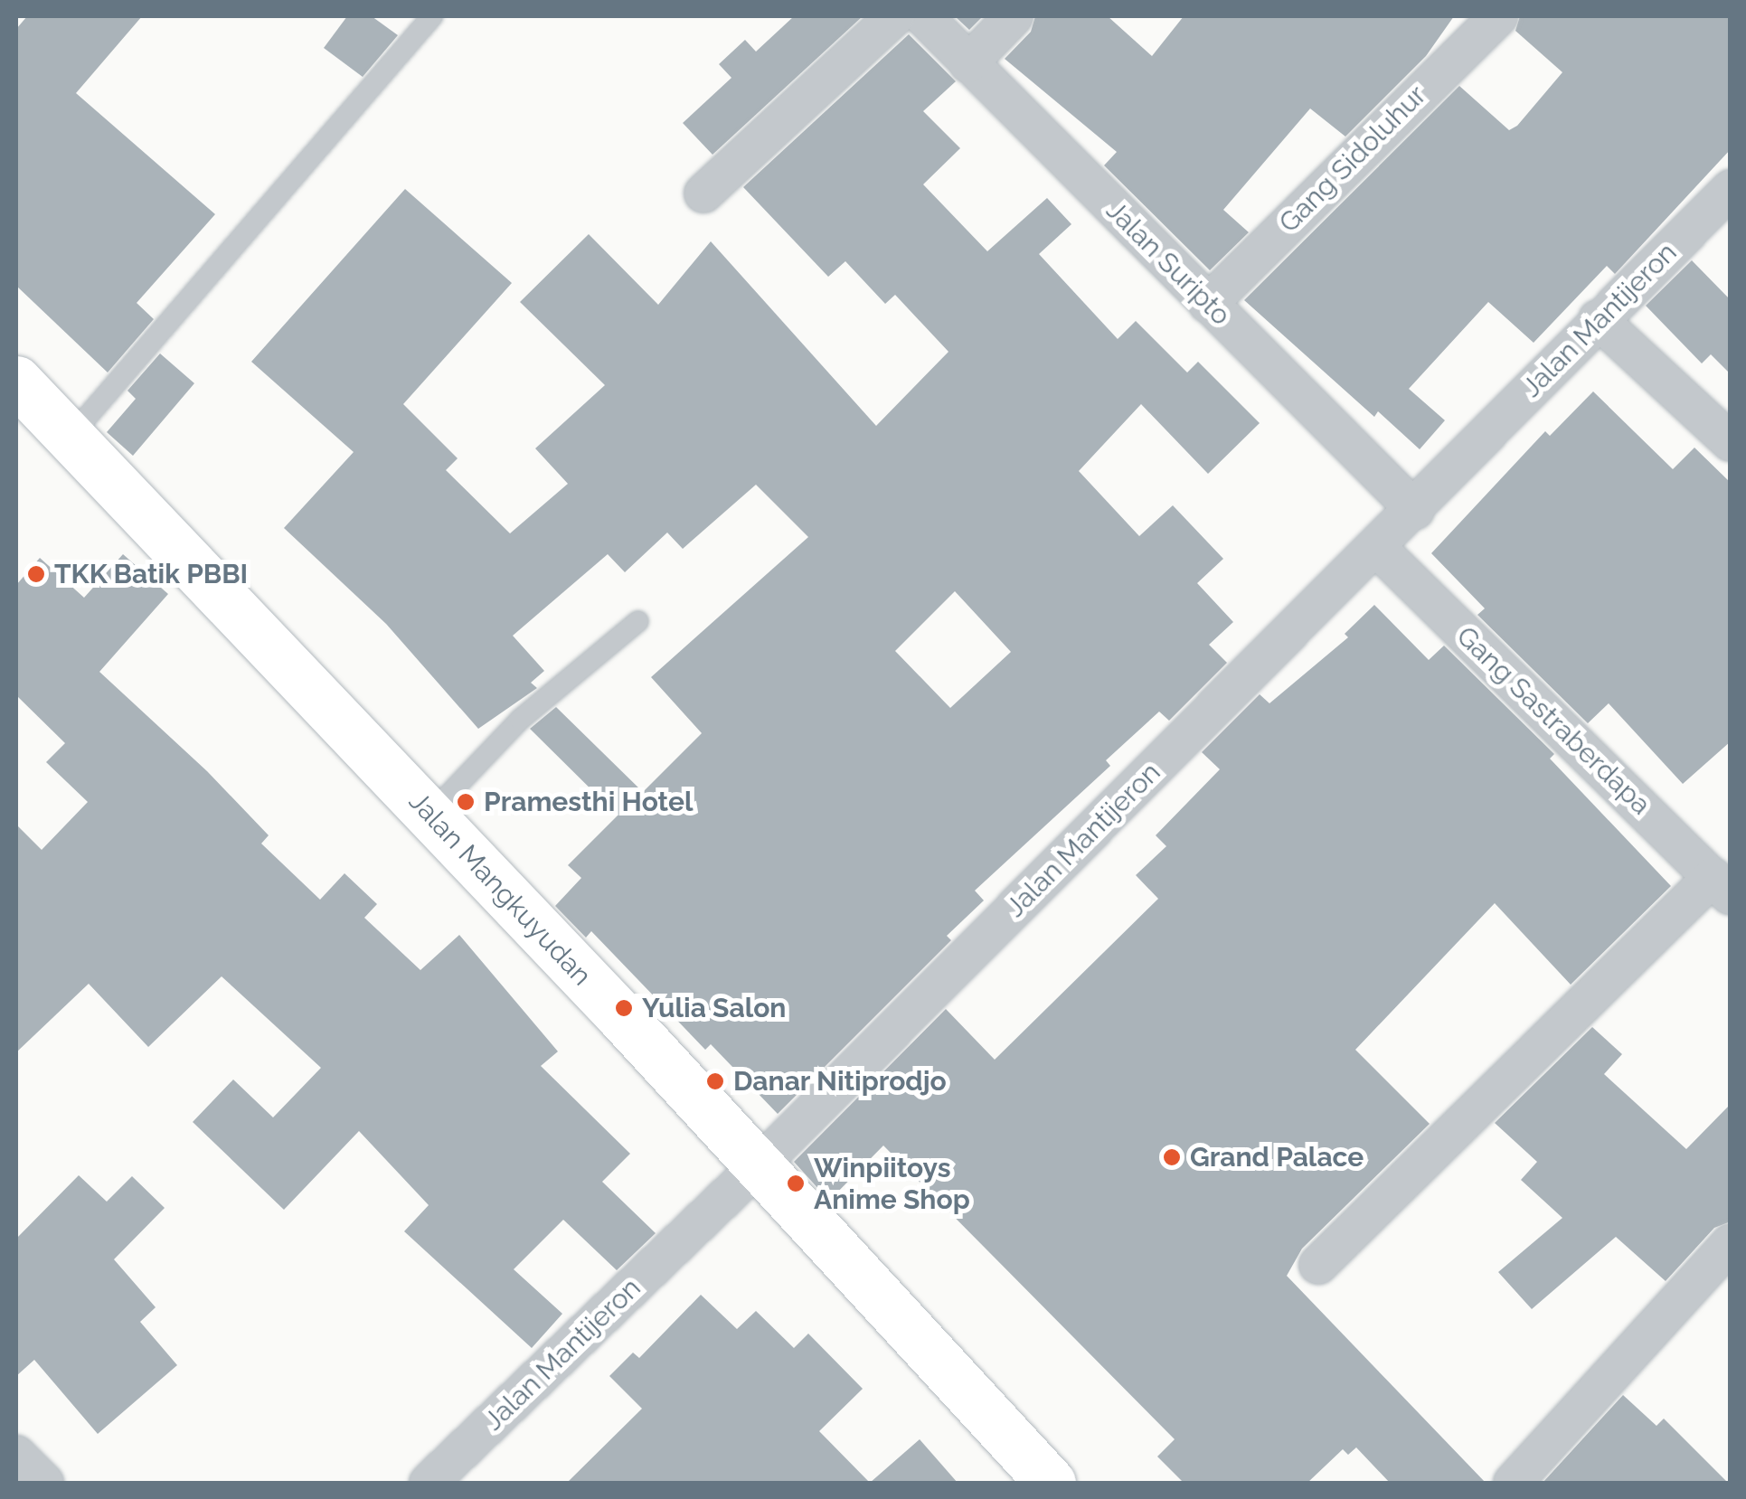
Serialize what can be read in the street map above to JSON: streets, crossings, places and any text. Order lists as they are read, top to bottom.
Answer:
{
  "streets": {
    "main road": ["Jalan Mangkuyudan"],
    "street": [
      "Gang Sidoluhur",
      "Jalan Suripto",
      "Jalan Mantijeron",
      "Gang Sastraberdapa"
    ]
  },
  "crossings": [
    ["Gang Sidoluhur", "Jalan Suripto"],
    ["Jalan Suripto", "Jalan Mantijeron"],
    ["Jalan Mantijeron", "Gang Sastraberdapa"],
    ["Jalan Mantijeron", "Jalan Mangkuyudan"]
  ],
  "places": [
    "TKK Batik PBBI",
    "Pramesthi Hotel",
    "Yulia Salon",
    "Danar Nitiprodjo",
    "Grand Palace",
    "Winpiitoys Anime Shop"
  ]
}
